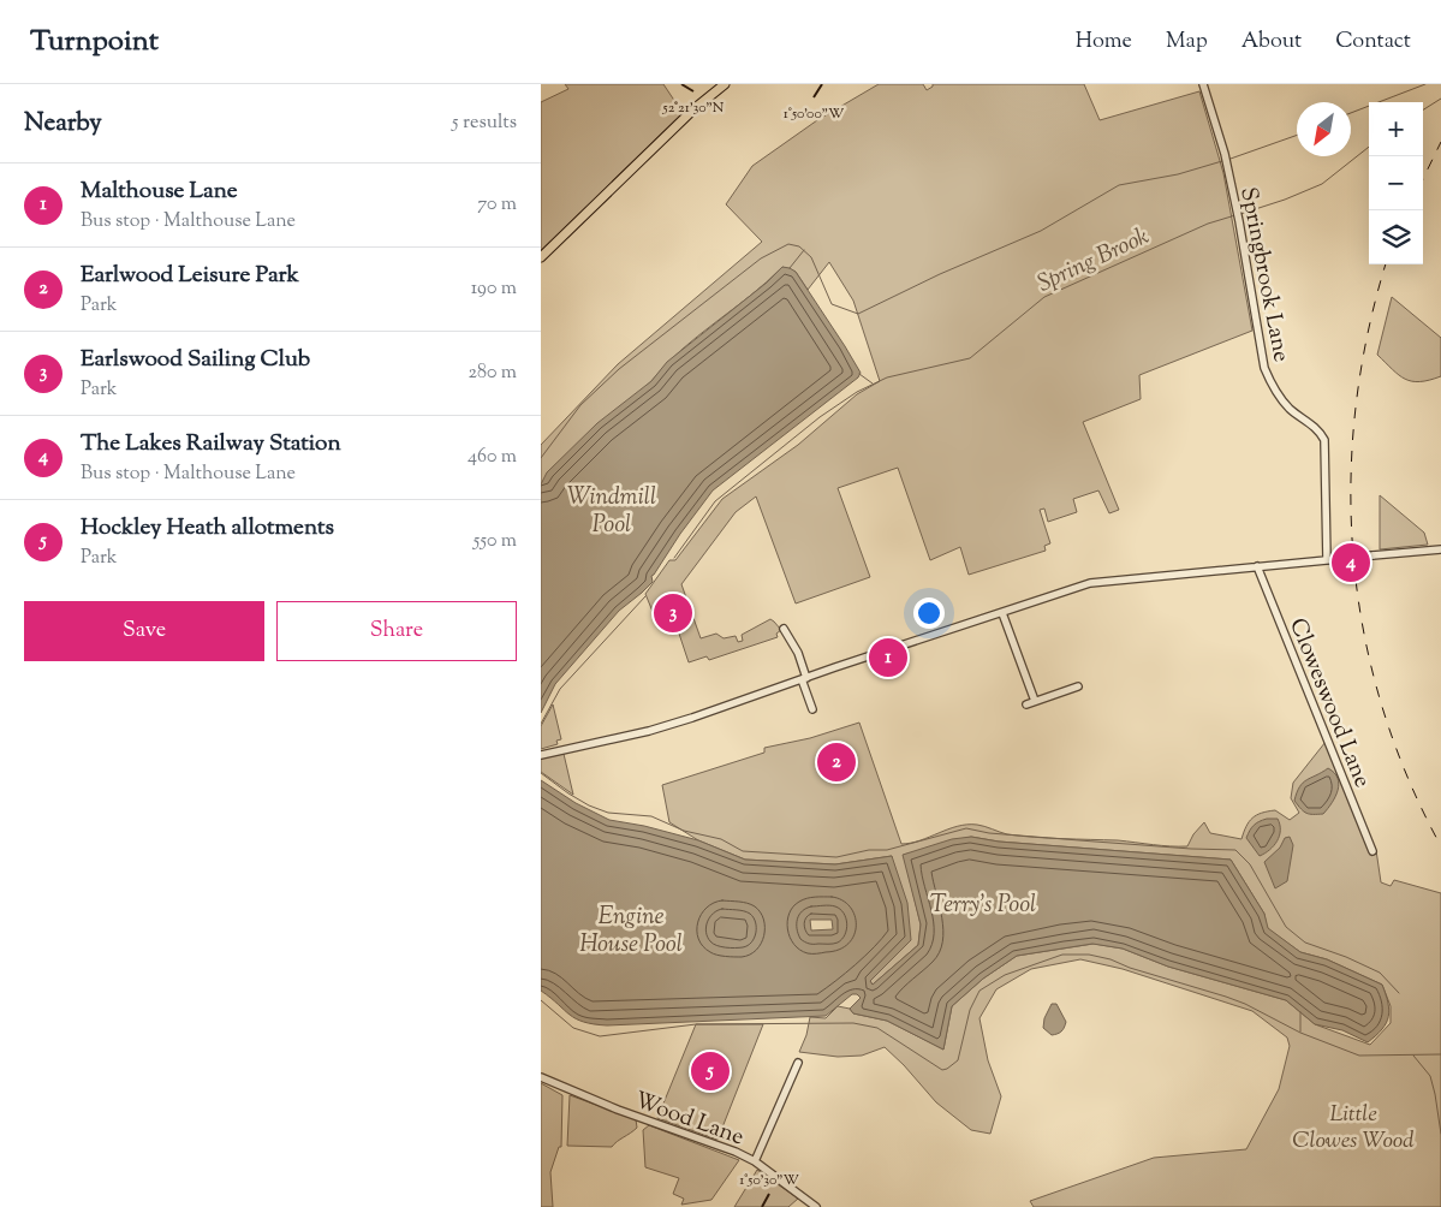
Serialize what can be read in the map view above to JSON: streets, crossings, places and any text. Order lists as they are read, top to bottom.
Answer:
{
  "streets": {
    "street": ["Springbrook Lane", "Cloweswood Lane", "Wood Lane"]
  },
  "water": [
    "Spring Brook",
    "Windmill Pool",
    "Terry's Pool",
    "Engine House Pool"
  ],
  "parks": ["Little Clowes Wood"],
  "north": "bottom left",
  "page": {
    "header": "Turnpoint",
    "nav": [
      "Home",
      "Map",
      "About",
      "Contact"
    ],
    "heading": ["Nearby", "5 results"],
    "map_buttons": ["+", "−"],
    "list": [
      {
        "mark": "1",
        "name": "Malthouse Lane",
        "note": "Bus stop · Malthouse Lane",
        "value": "70 m"
      },
      {
        "mark": "2",
        "name": "Earlwood Leisure Park",
        "note": "Park",
        "value": "190 m"
      },
      {
        "mark": "3",
        "name": "Earlswood Sailing Club",
        "note": "Park",
        "value": "280 m"
      },
      {
        "mark": "4",
        "name": "The Lakes Railway Station",
        "note": "Bus stop · Malthouse Lane",
        "value": "460 m"
      },
      {
        "mark": "5",
        "name": "Hockley Heath allotments",
        "note": "Park",
        "value": "550 m"
      }
    ],
    "pins": [
      "4",
      "3",
      "1",
      "2",
      "5"
    ],
    "buttons": ["Save", "Share"]
  },
  "coordinates": ["52°21'30\"N", "1°50'00\"W", "1°50'30\"W"]
}
